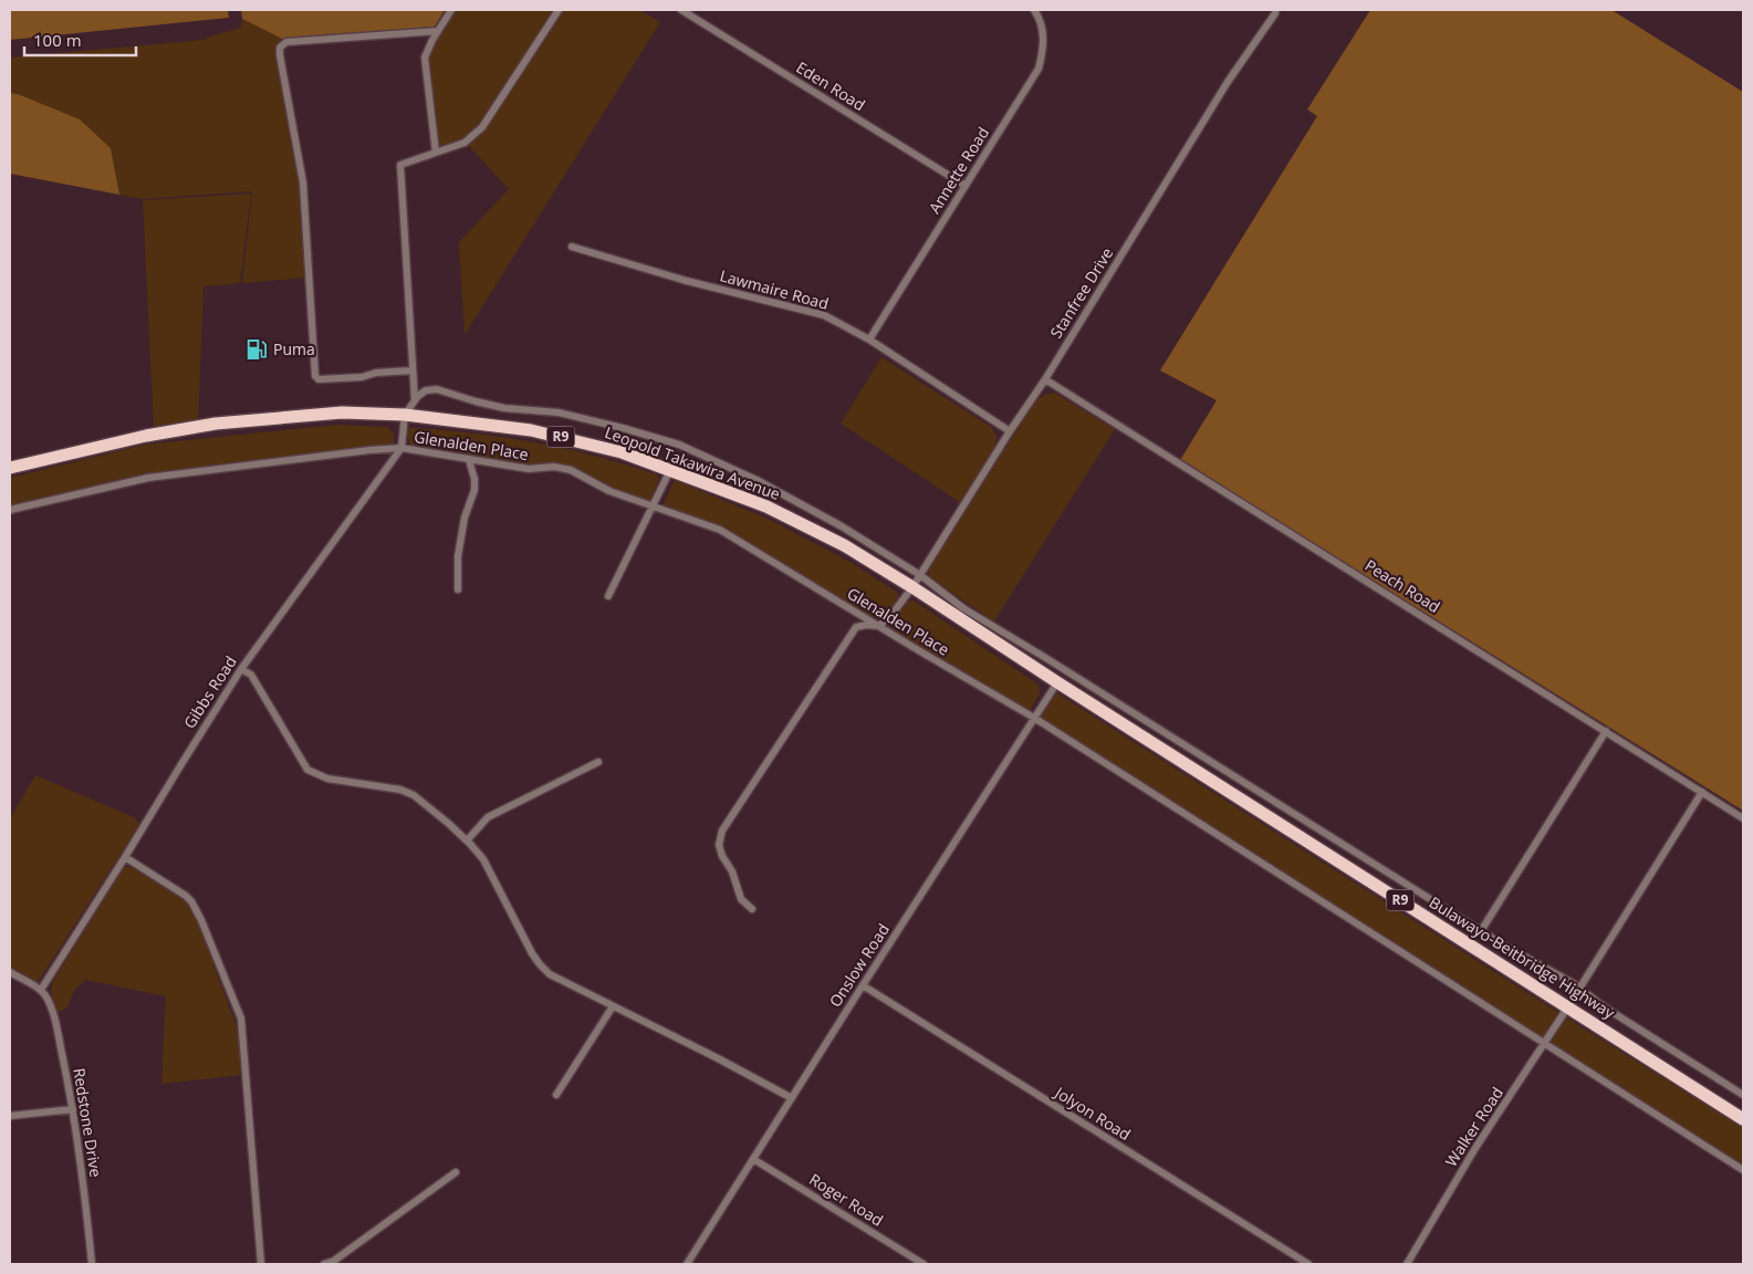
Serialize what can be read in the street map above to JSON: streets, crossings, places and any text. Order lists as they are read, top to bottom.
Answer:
{
  "streets": {
    "highway": ["R9", "Leopold Takawira Avenue", "Bulawayo-Beitbridge Highway"],
    "street": [
      "Eden Road",
      "Annette Road",
      "Lawmaire Road",
      "Stanfree Drive",
      "Glenalden Place",
      "Peach Road",
      "Gibbs Road",
      "Onslow Road",
      "Jolyon Road",
      "Redstone Drive",
      "Walker Road",
      "Roger Road"
    ]
  },
  "crossings": [
    ["Eden Road", "Annette Road"],
    ["Annette Road", "Lawmaire Road"],
    ["Lawmaire Road", "Stanfree Drive"],
    ["Stanfree Drive", "Glenalden Place"],
    ["Stanfree Drive", "Leopold Takawira Avenue"],
    ["Stanfree Drive", "Peach Road"],
    ["Glenalden Place", "Gibbs Road"],
    ["Glenalden Place", "Onslow Road"],
    ["Glenalden Place", "Walker Road"],
    ["Leopold Takawira Avenue", "Bulawayo-Beitbridge Highway"],
    ["Leopold Takawira Avenue", "Onslow Road"],
    ["Peach Road", "Walker Road"],
    ["Gibbs Road", "Redstone Drive"],
    ["Bulawayo-Beitbridge Highway", "Onslow Road"],
    ["Bulawayo-Beitbridge Highway", "Walker Road"],
    ["Onslow Road", "Jolyon Road"],
    ["Onslow Road", "Roger Road"]
  ],
  "places": {
    "fuel station": ["Puma"]
  },
  "scale_bar": "100 m"
}
